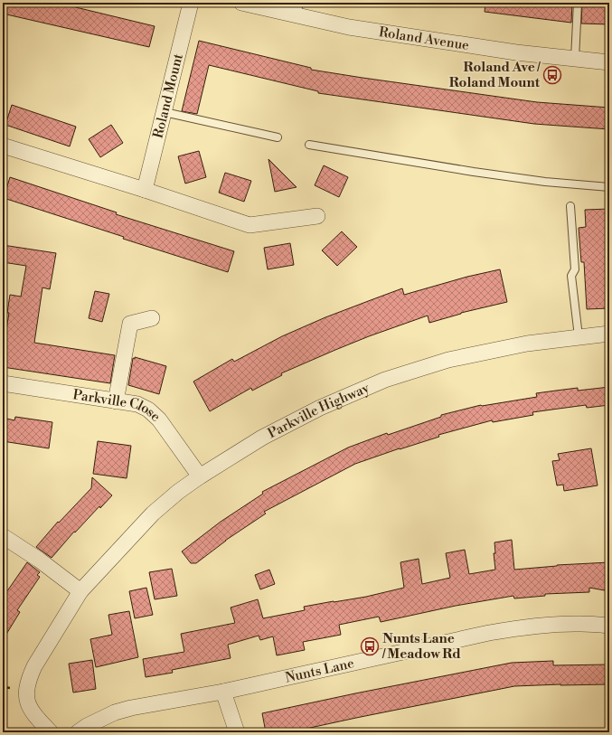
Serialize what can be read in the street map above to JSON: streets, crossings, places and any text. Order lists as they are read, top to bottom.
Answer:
{
  "streets": {
    "street": [
      "Roland Avenue",
      "Roland Mount",
      "Parkville Close",
      "Parkville Highway",
      "Nunts Lane"
    ]
  },
  "crossings": [
    ["Parkville Close", "Parkville Highway"]
  ],
  "places": {
    "bus stop": ["Roland Ave / Roland Mount", "Nunts Lane / Meadow Rd"]
  }
}
